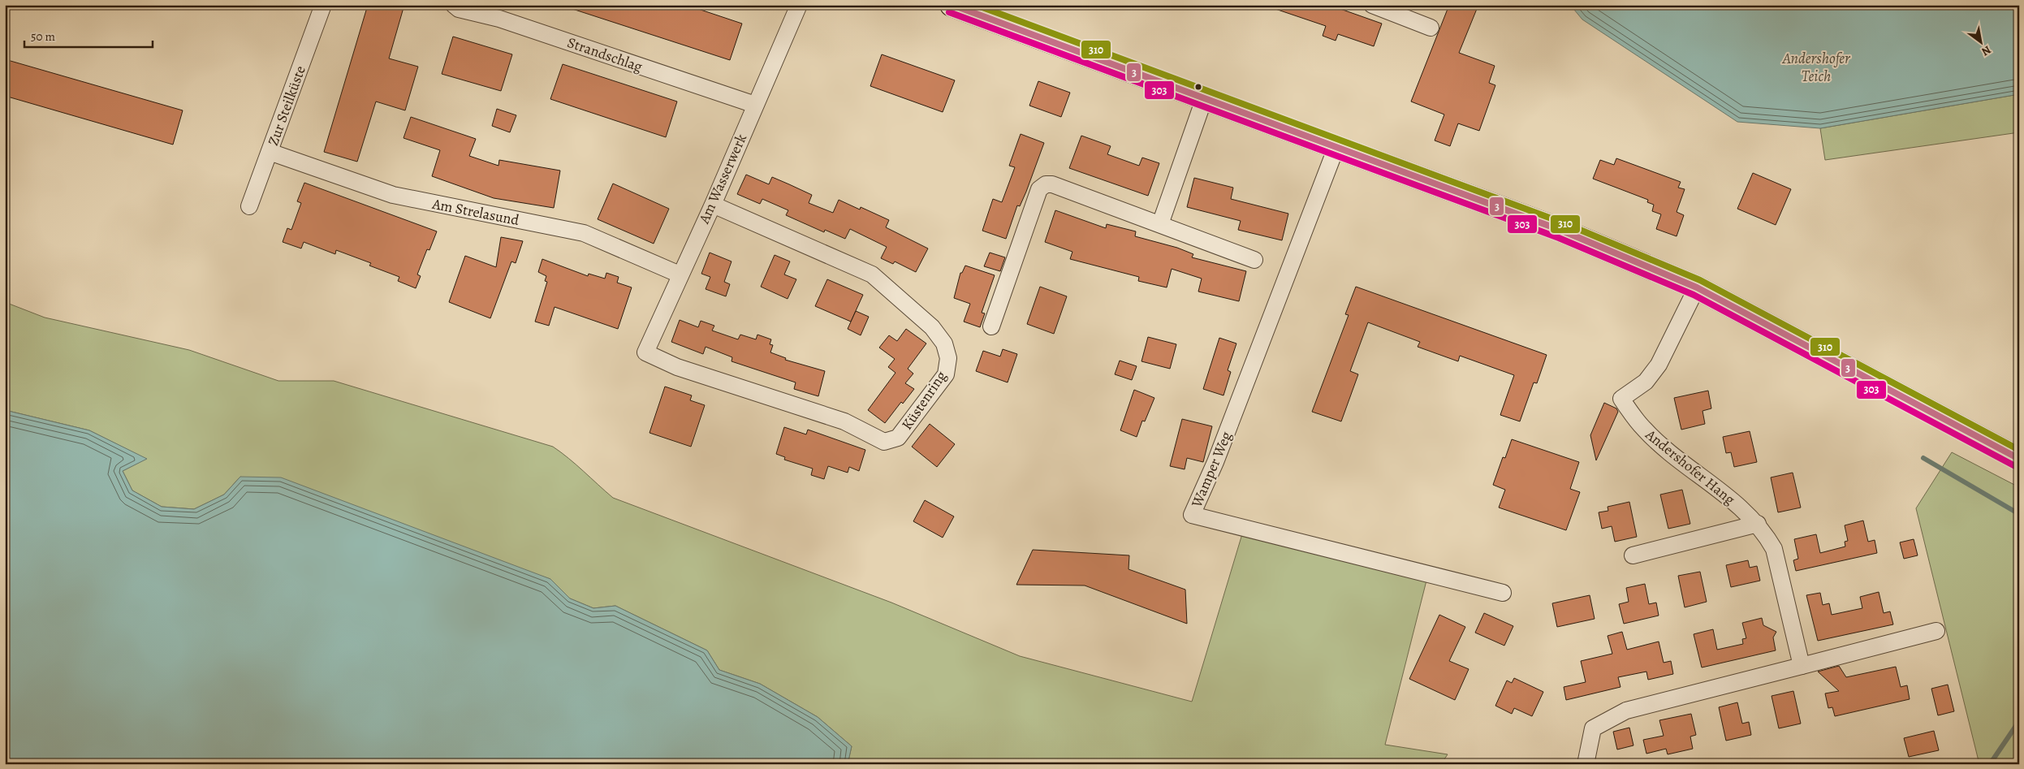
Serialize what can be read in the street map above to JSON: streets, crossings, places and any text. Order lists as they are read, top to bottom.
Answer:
{
  "streets": {
    "street": [
      "Strandschlag",
      "Zur Steilküste",
      "Am Wasserwerk",
      "Am Strelasund",
      "Küstenring",
      "Andershofer Hang",
      "Wamper Weg"
    ]
  },
  "crossings": [
    ["Strandschlag", "Am Wasserwerk"],
    ["Zur Steilküste", "Am Strelasund"],
    ["Am Wasserwerk", "Am Strelasund"],
    ["Am Wasserwerk", "Küstenring"]
  ],
  "water": ["Andershofer Teich"],
  "lines": ["transit line 3", "transit line 310", "transit line 303"],
  "scale_bar": "50 m",
  "north": "bottom right"
}
